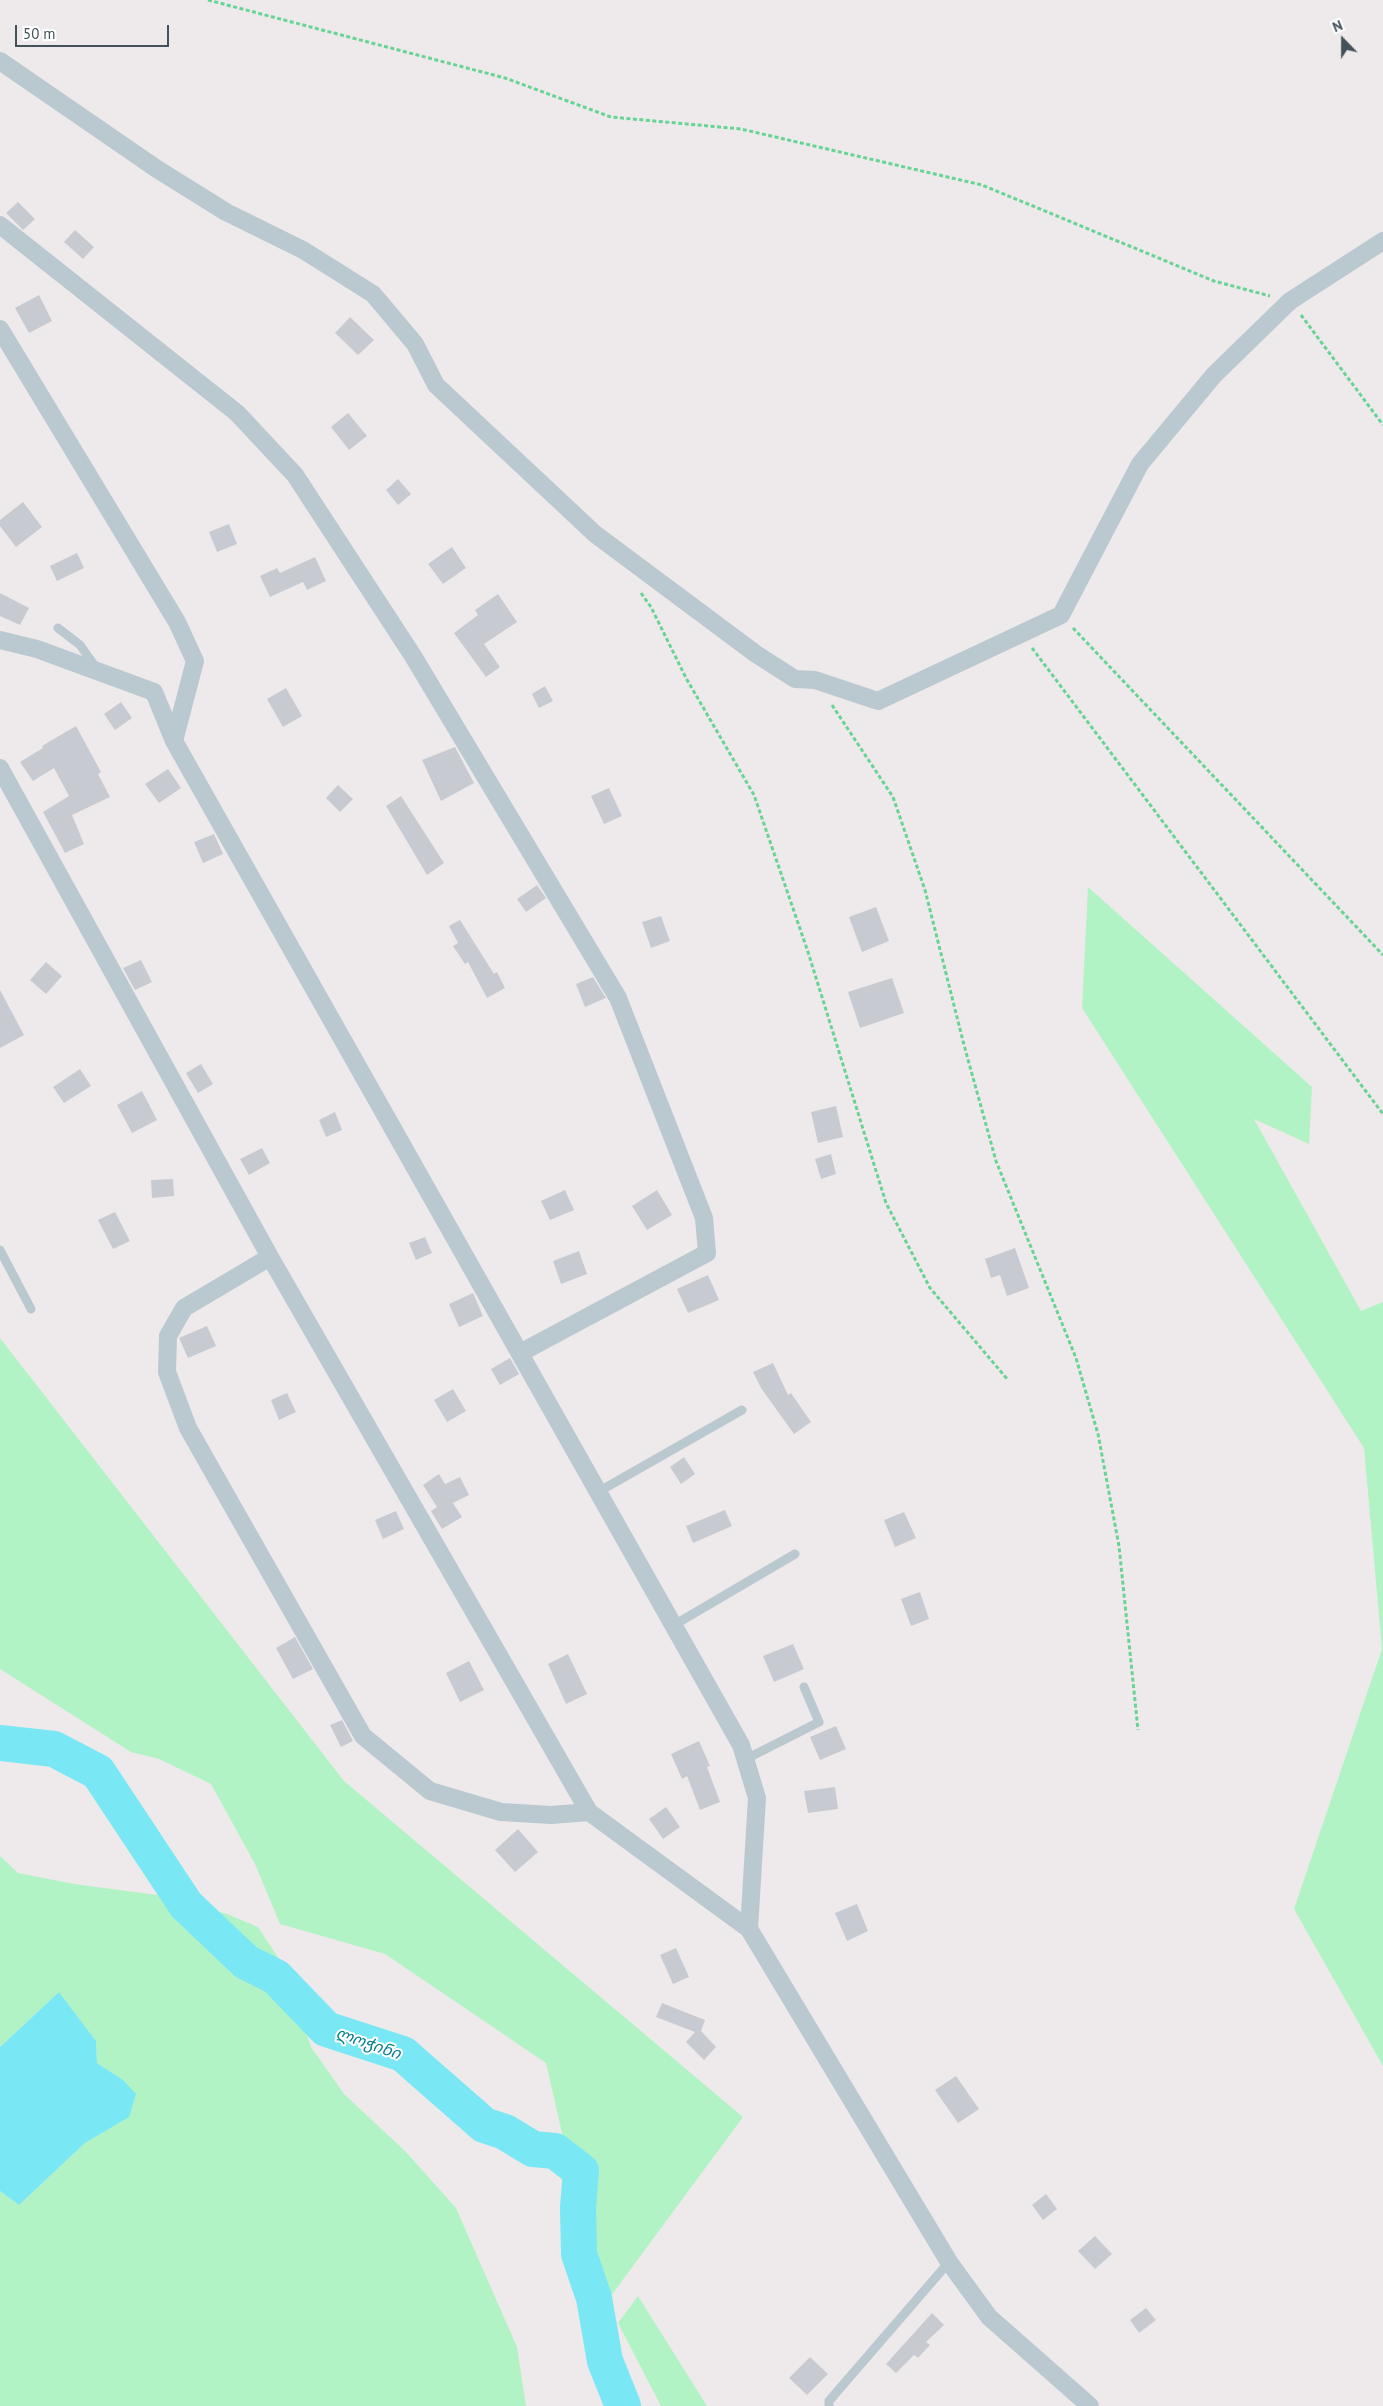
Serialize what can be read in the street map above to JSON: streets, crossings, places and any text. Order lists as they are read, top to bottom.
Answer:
{
  "water": ["ლოჭინი"],
  "scale_bar": "50 m",
  "north": "top"
}
